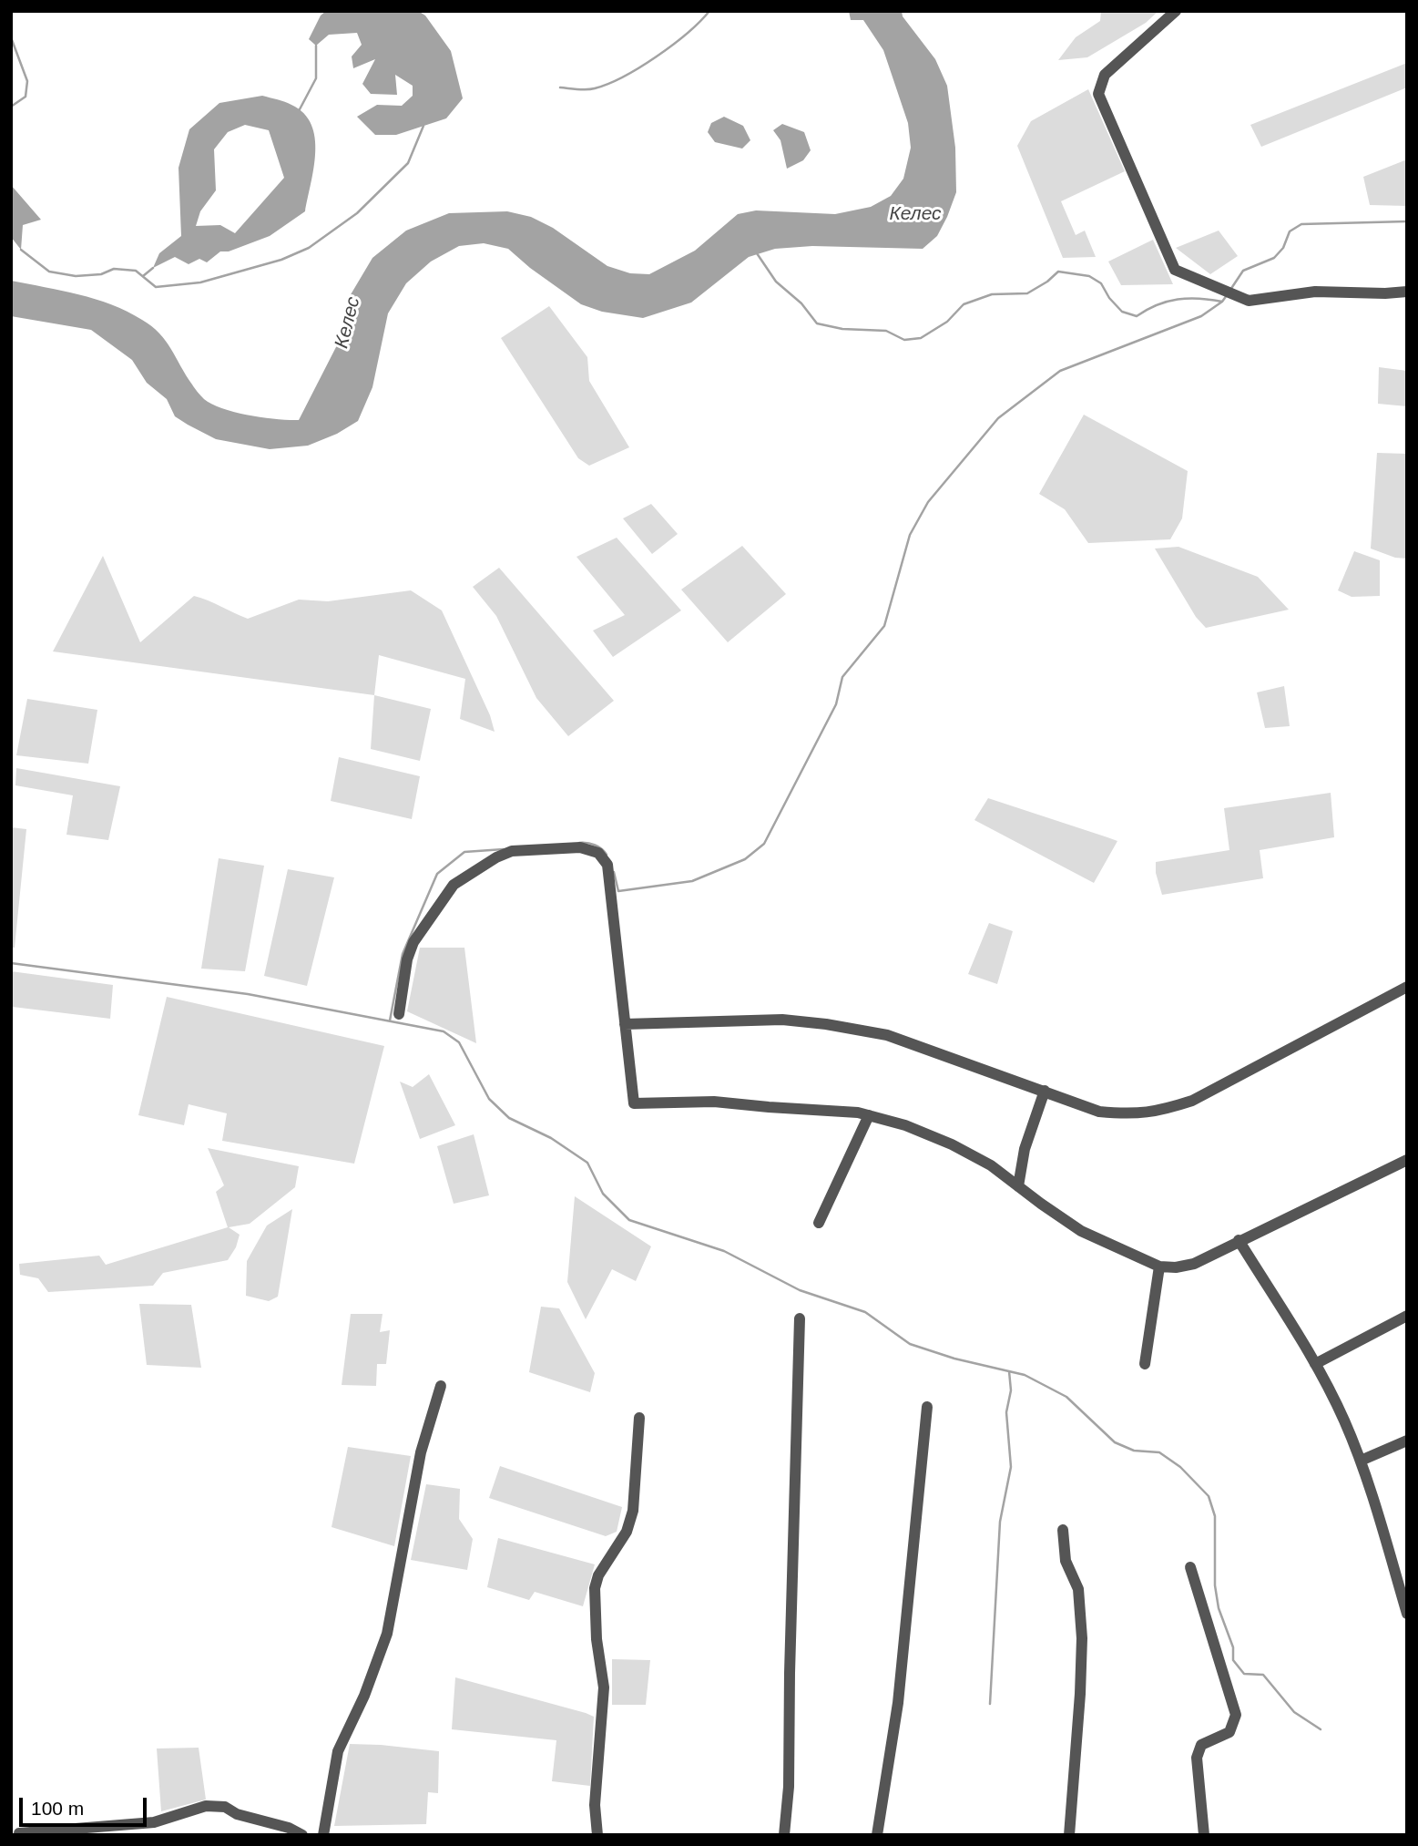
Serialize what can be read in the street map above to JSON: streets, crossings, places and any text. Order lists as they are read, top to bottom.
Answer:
{
  "water": ["Келес"],
  "scale_bar": "100 m"
}
